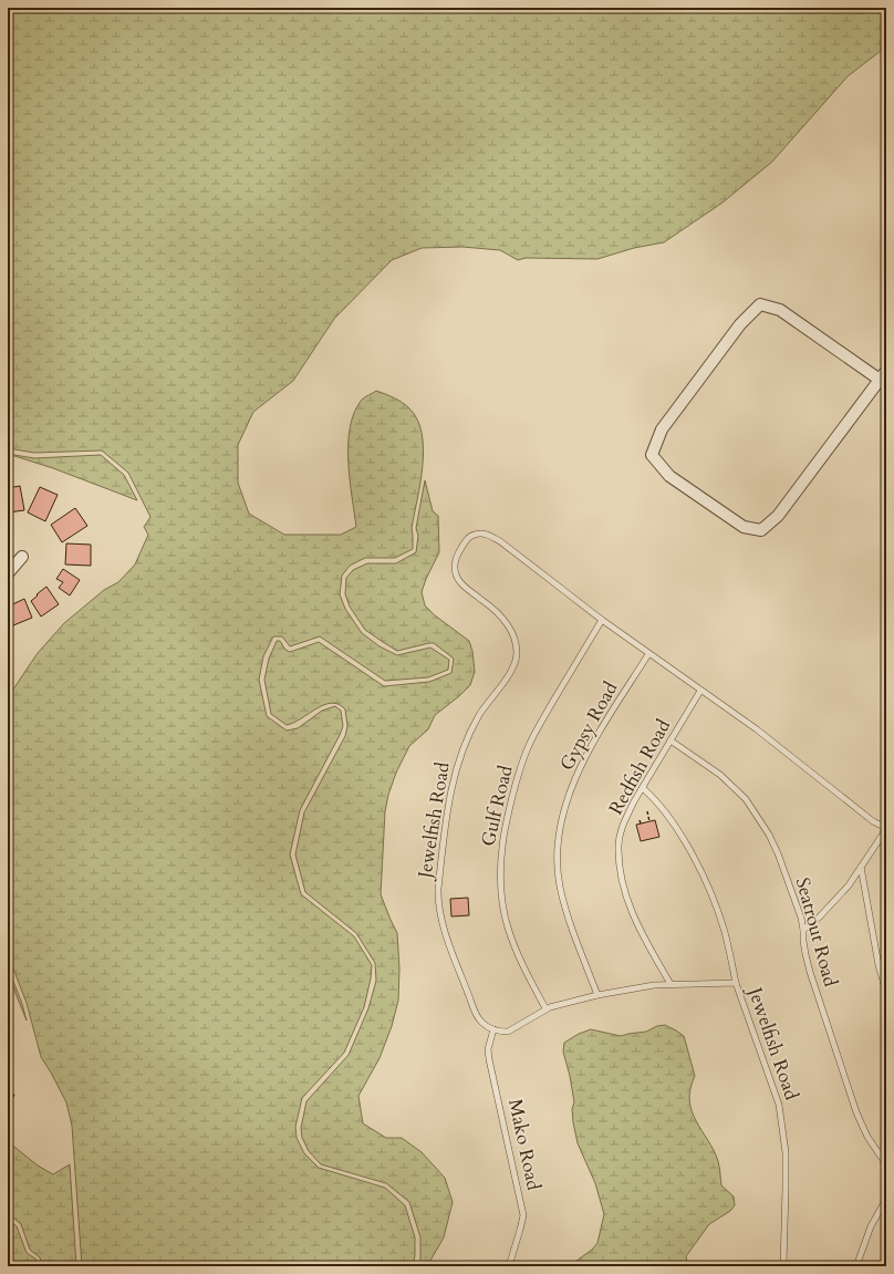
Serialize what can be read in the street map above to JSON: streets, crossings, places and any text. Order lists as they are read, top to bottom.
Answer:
{
  "streets": {
    "lane": [
      "Gypsy Road",
      "Redfish Road",
      "Gulf Road",
      "Jewelfish Road",
      "Seatrout Road",
      "Mako Road"
    ]
  },
  "crossings": [
    ["Gypsy Road", "Jewelfish Road"],
    ["Redfish Road", "Jewelfish Road"],
    ["Redfish Road", "Seatrout Road"],
    ["Gulf Road", "Jewelfish Road"],
    ["Jewelfish Road", "Mako Road"]
  ]
}
